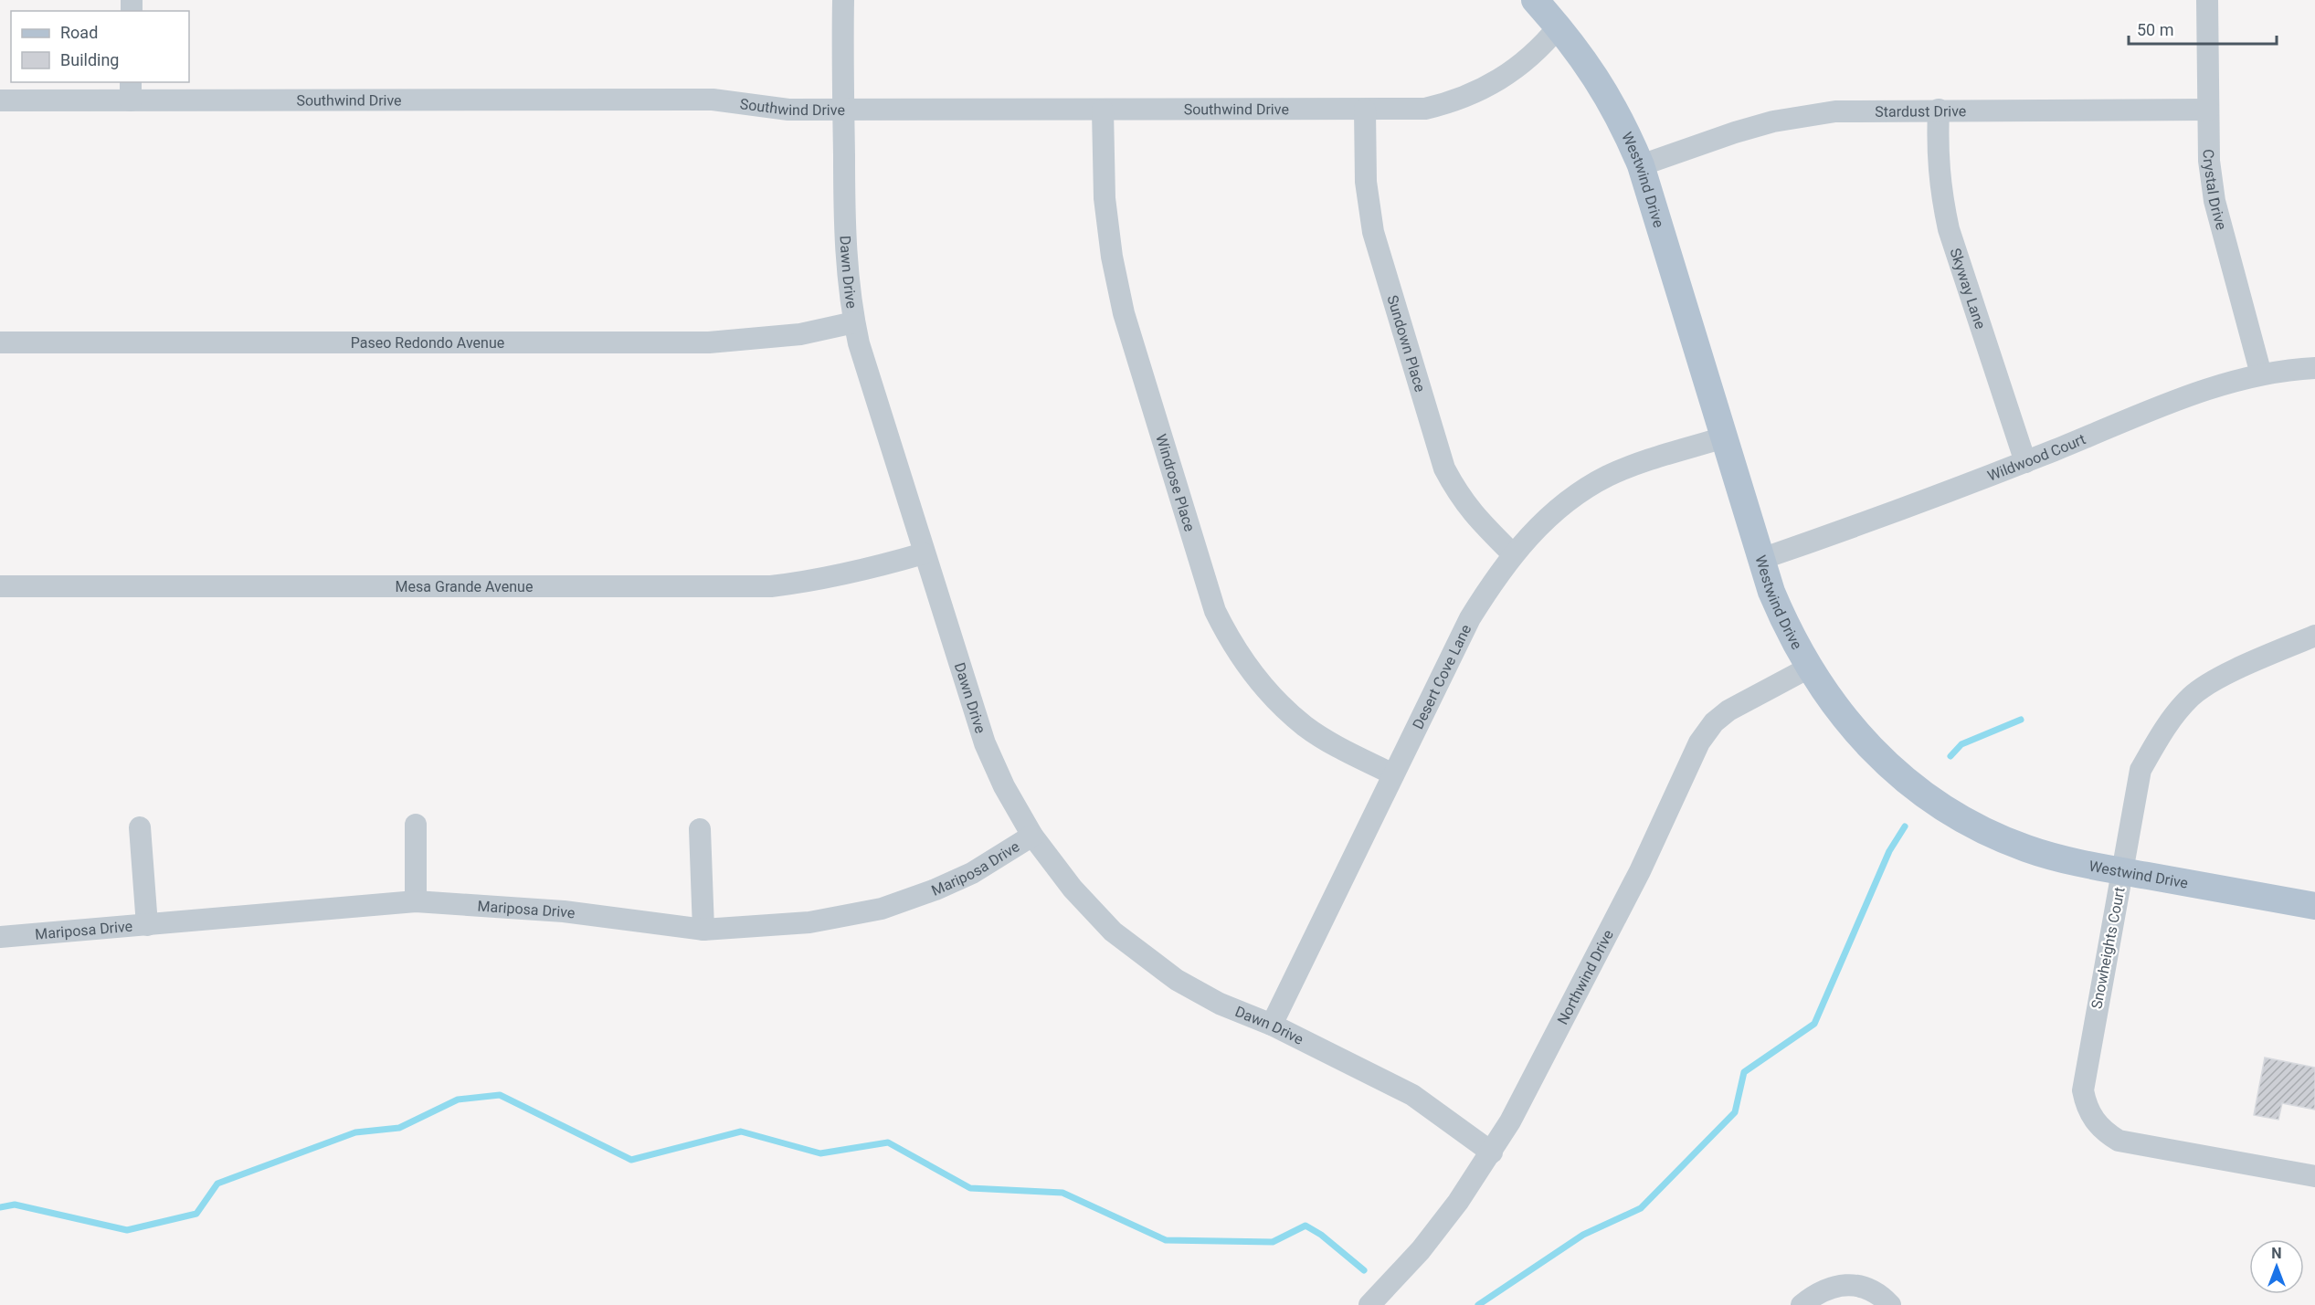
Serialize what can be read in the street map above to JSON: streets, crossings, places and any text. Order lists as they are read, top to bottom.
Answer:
{
  "streets": {
    "main road": ["Westwind Drive"],
    "street": [
      "Southwind Drive",
      "Stardust Drive",
      "Crystal Drive",
      "Dawn Drive",
      "Skyway Lane",
      "Paseo Redondo Avenue",
      "Sundown Place",
      "Wildwood Court",
      "Windrose Place",
      "Mesa Grande Avenue",
      "Desert Cove Lane",
      "Mariposa Drive",
      "Snowheights Court",
      "Northwind Drive"
    ]
  },
  "crossings": [
    ["Southwind Drive", "Westwind Drive"],
    ["Southwind Drive", "Dawn Drive"],
    ["Southwind Drive", "Sundown Place"],
    ["Southwind Drive", "Windrose Place"],
    ["Stardust Drive", "Westwind Drive"],
    ["Stardust Drive", "Crystal Drive"],
    ["Stardust Drive", "Skyway Lane"],
    ["Westwind Drive", "Wildwood Court"],
    ["Westwind Drive", "Desert Cove Lane"],
    ["Westwind Drive", "Snowheights Court"],
    ["Westwind Drive", "Northwind Drive"],
    ["Crystal Drive", "Wildwood Court"],
    ["Dawn Drive", "Paseo Redondo Avenue"],
    ["Dawn Drive", "Mesa Grande Avenue"],
    ["Dawn Drive", "Desert Cove Lane"],
    ["Dawn Drive", "Mariposa Drive"],
    ["Dawn Drive", "Northwind Drive"],
    ["Skyway Lane", "Wildwood Court"],
    ["Sundown Place", "Desert Cove Lane"],
    ["Windrose Place", "Desert Cove Lane"]
  ],
  "legend": ["Road", "Building"],
  "scale_bar": "50 m",
  "north": "top"
}
